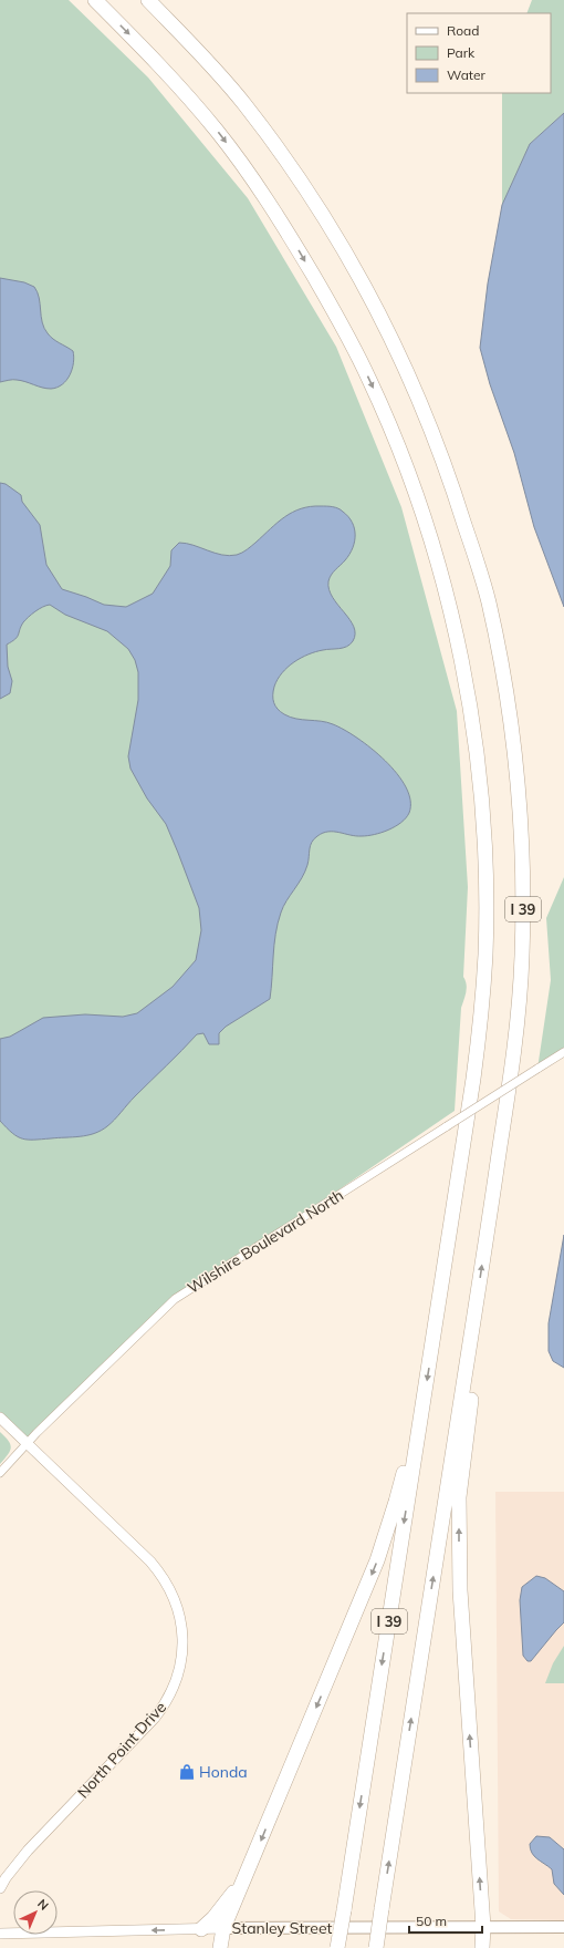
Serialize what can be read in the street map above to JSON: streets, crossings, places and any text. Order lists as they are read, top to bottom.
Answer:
{
  "streets": {
    "highway": ["I 39"],
    "main road": ["Stanley Street"],
    "street": ["Wilshire Boulevard North", "North Point Drive"]
  },
  "crossings": [
    ["Wilshire Boulevard North", "North Point Drive"]
  ],
  "one_way": ["Stanley Street"],
  "places": {
    "shop": ["Honda"]
  },
  "legend": ["Road", "Park", "Water"],
  "scale_bar": "50 m",
  "north": "top right"
}
